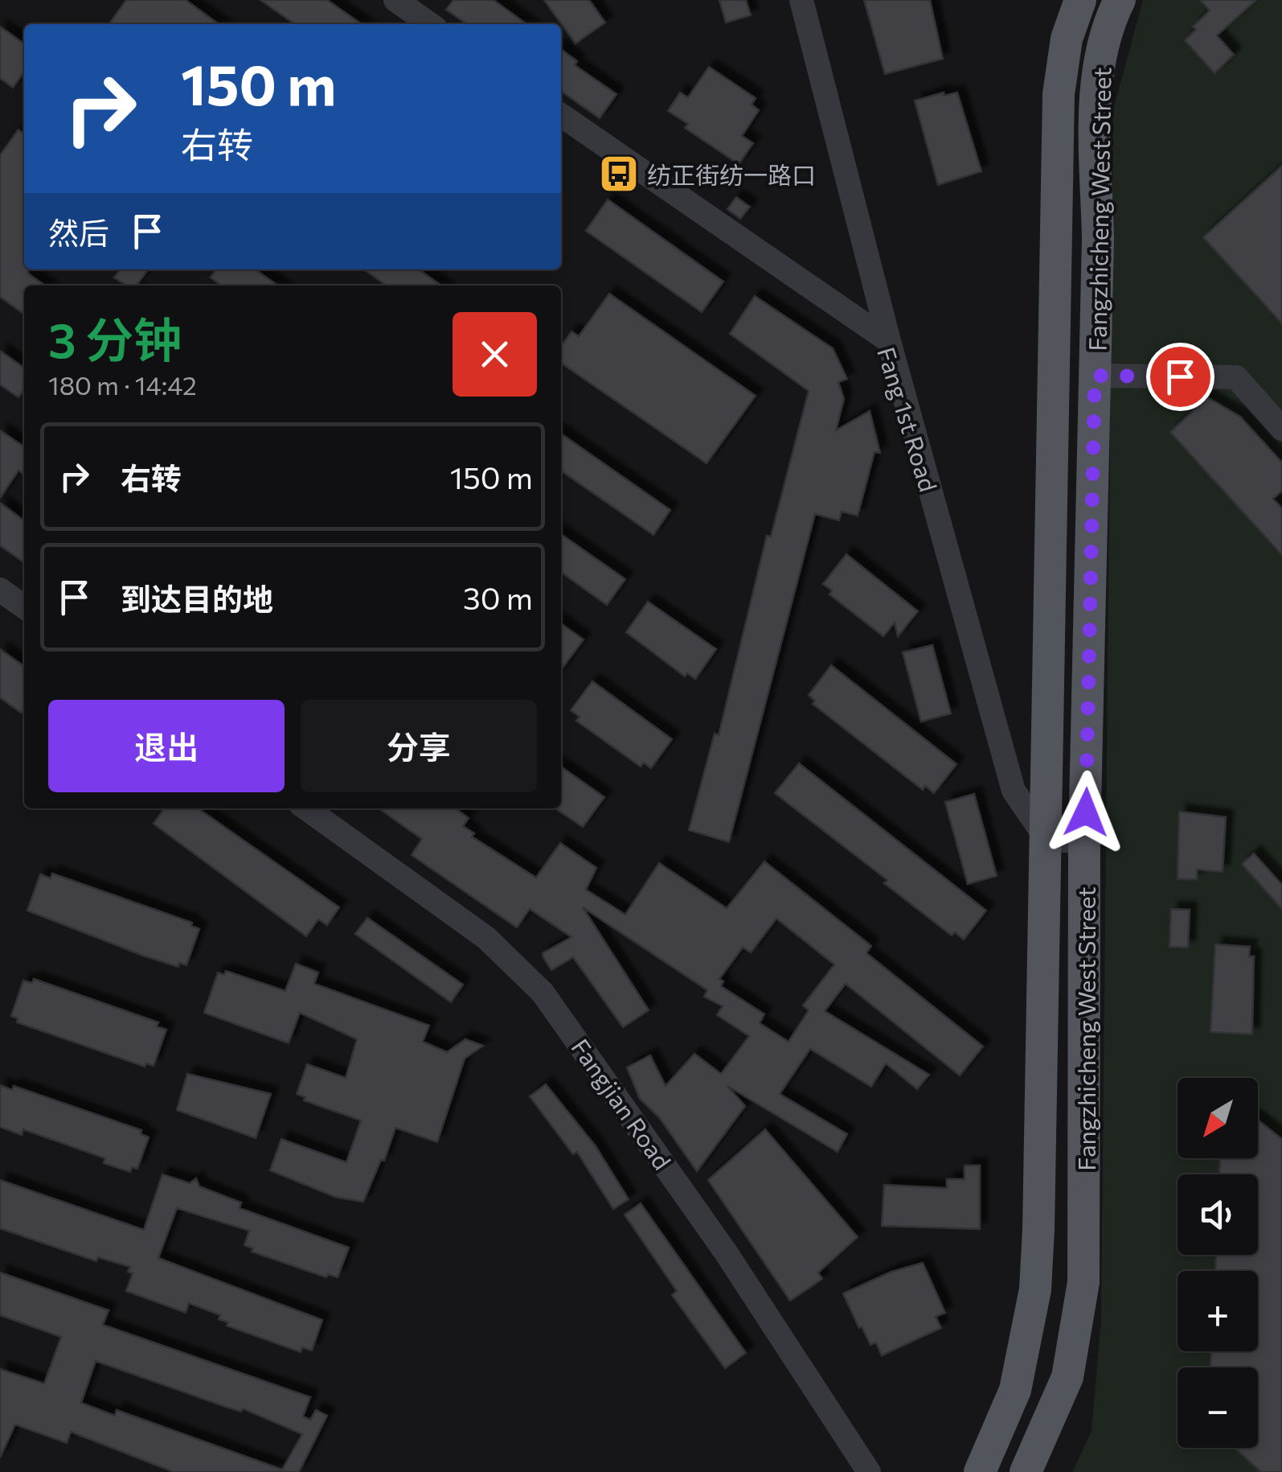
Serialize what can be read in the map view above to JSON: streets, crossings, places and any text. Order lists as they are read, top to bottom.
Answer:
{
  "streets": {
    "main road": ["Fangzhicheng West Street"],
    "street": ["Fang 1st Road", "Fangjian Road"]
  },
  "crossings": [
    ["Fangzhicheng West Street", "Fang 1st Road"]
  ],
  "places": {
    "bus stop": ["纺正街纺一路口"]
  },
  "north": "bottom left",
  "page": {
    "turn": ["150 m", "右转"],
    "then": "然后",
    "heading": ["3 分钟", "180 m · 14:42"],
    "list": [
      {
        "name": "右转",
        "value": "150 m"
      },
      {
        "name": "到达目的地",
        "value": "30 m"
      }
    ],
    "buttons": ["退出", "分享"],
    "map_buttons": ["+", "−"]
  }
}
